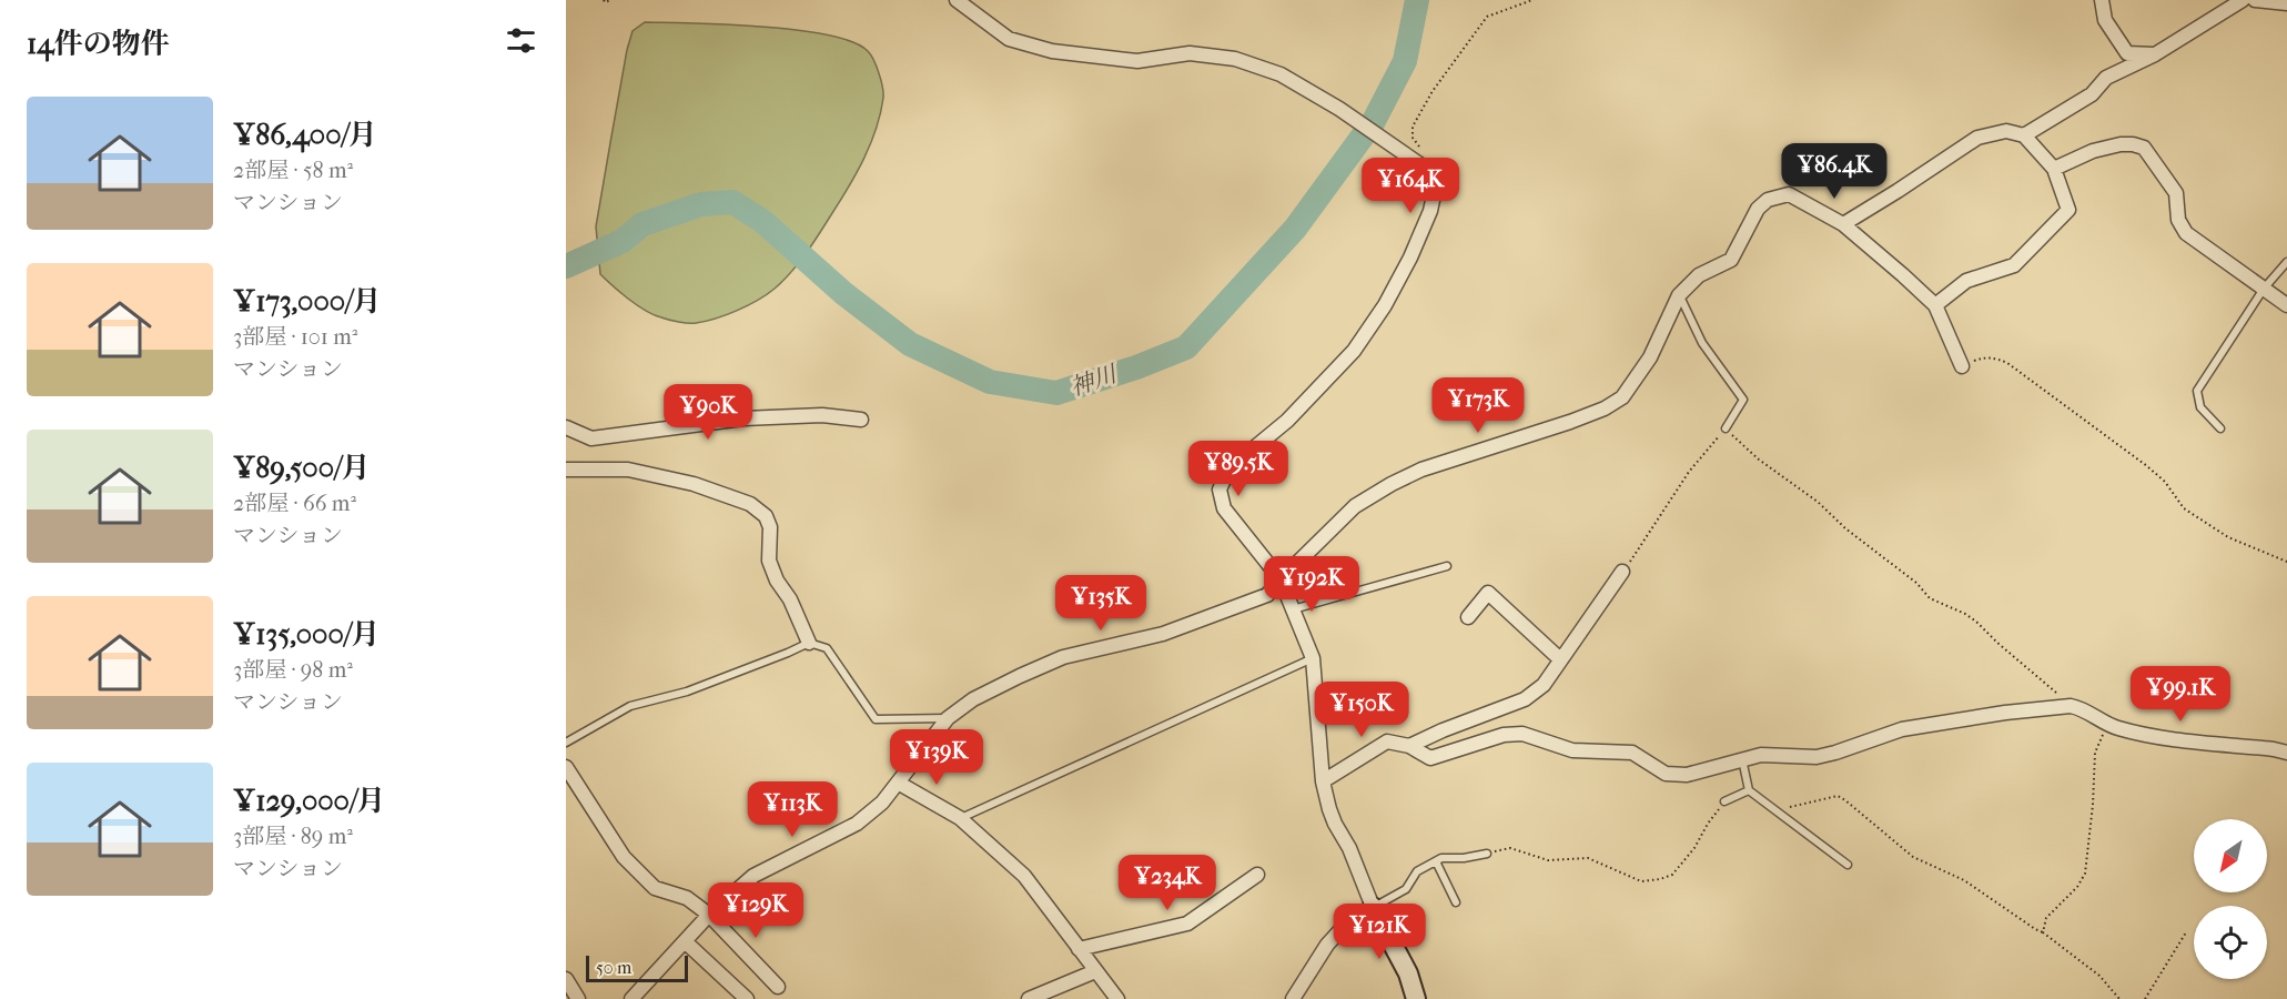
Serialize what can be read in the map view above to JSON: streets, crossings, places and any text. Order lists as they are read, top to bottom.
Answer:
{
  "water": ["神川"],
  "scale_bar": "50 m",
  "north": "bottom left",
  "page": {
    "heading": "14件の物件",
    "list": [
      {
        "name": "¥86,400/月",
        "note": "2部屋 · 58 m² · マンション"
      },
      {
        "name": "¥173,000/月",
        "note": "3部屋 · 101 m² · マンション"
      },
      {
        "name": "¥89,500/月",
        "note": "2部屋 · 66 m² · マンション"
      },
      {
        "name": "¥135,000/月",
        "note": "3部屋 · 98 m² · マンション"
      },
      {
        "name": "¥129,000/月",
        "note": "3部屋 · 89 m² · マンション"
      }
    ],
    "price": [
      "¥86.4K",
      "¥164K",
      "¥173K",
      "¥90K",
      "¥89.5K",
      "¥192K",
      "¥135K",
      "¥99.1K",
      "¥150K",
      "¥139K",
      "¥113K",
      "¥234K",
      "¥129K",
      "¥121K"
    ],
    "scale": "50 m"
  }
}
